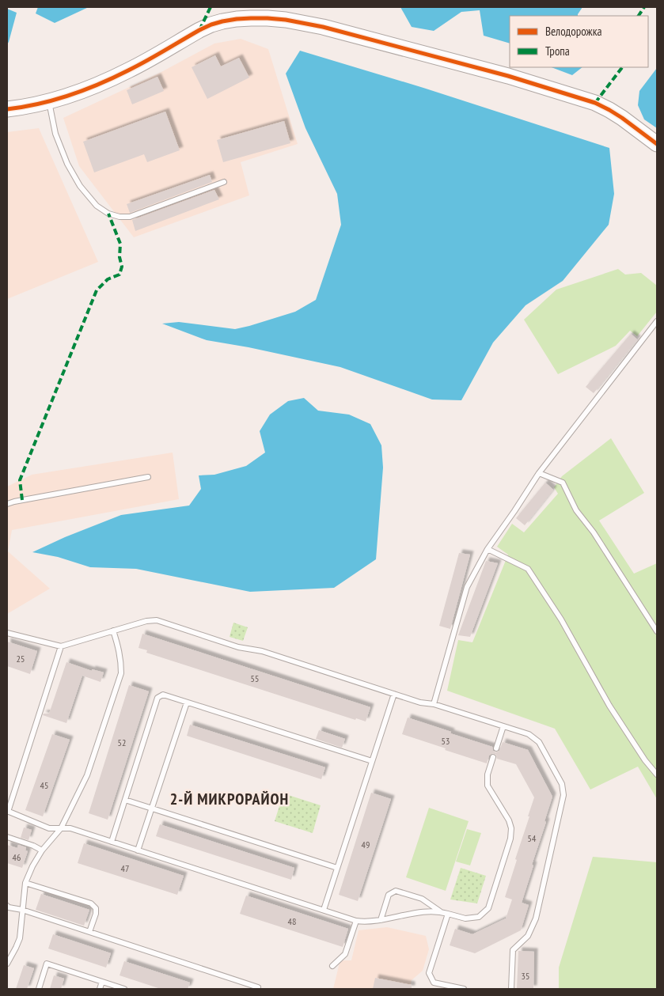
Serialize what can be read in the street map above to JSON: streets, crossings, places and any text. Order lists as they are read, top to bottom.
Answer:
{
  "districts": ["2-Й МИКРОРАЙОН"],
  "house_numbers": [
    "25",
    "55",
    "53",
    "52",
    "45",
    "54",
    "49",
    "46",
    "47",
    "48",
    "35"
  ],
  "legend": ["Велодорожка", "Тропа"]
}
